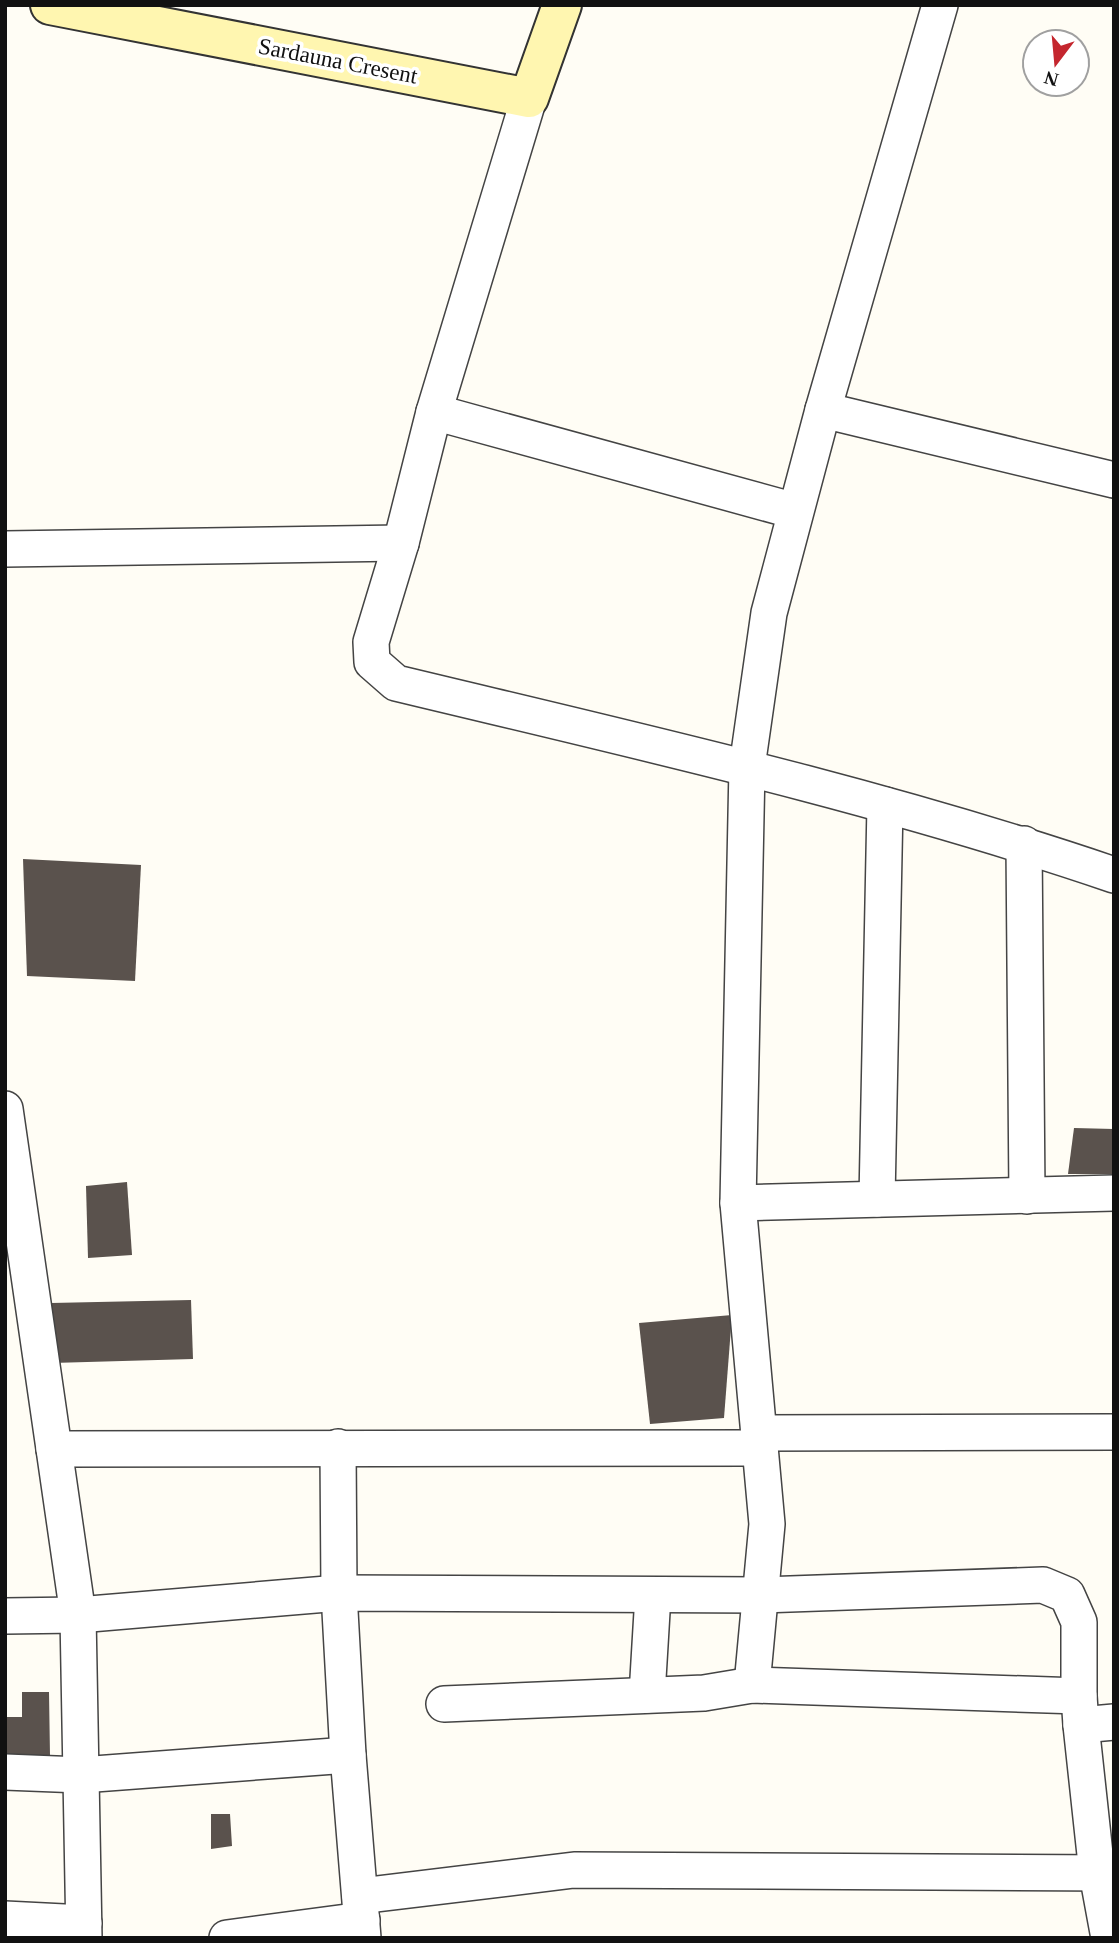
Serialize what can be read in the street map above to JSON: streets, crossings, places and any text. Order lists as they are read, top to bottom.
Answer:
{
  "streets": {
    "street": ["Sardauna Cresent"]
  },
  "north": "bottom"
}
